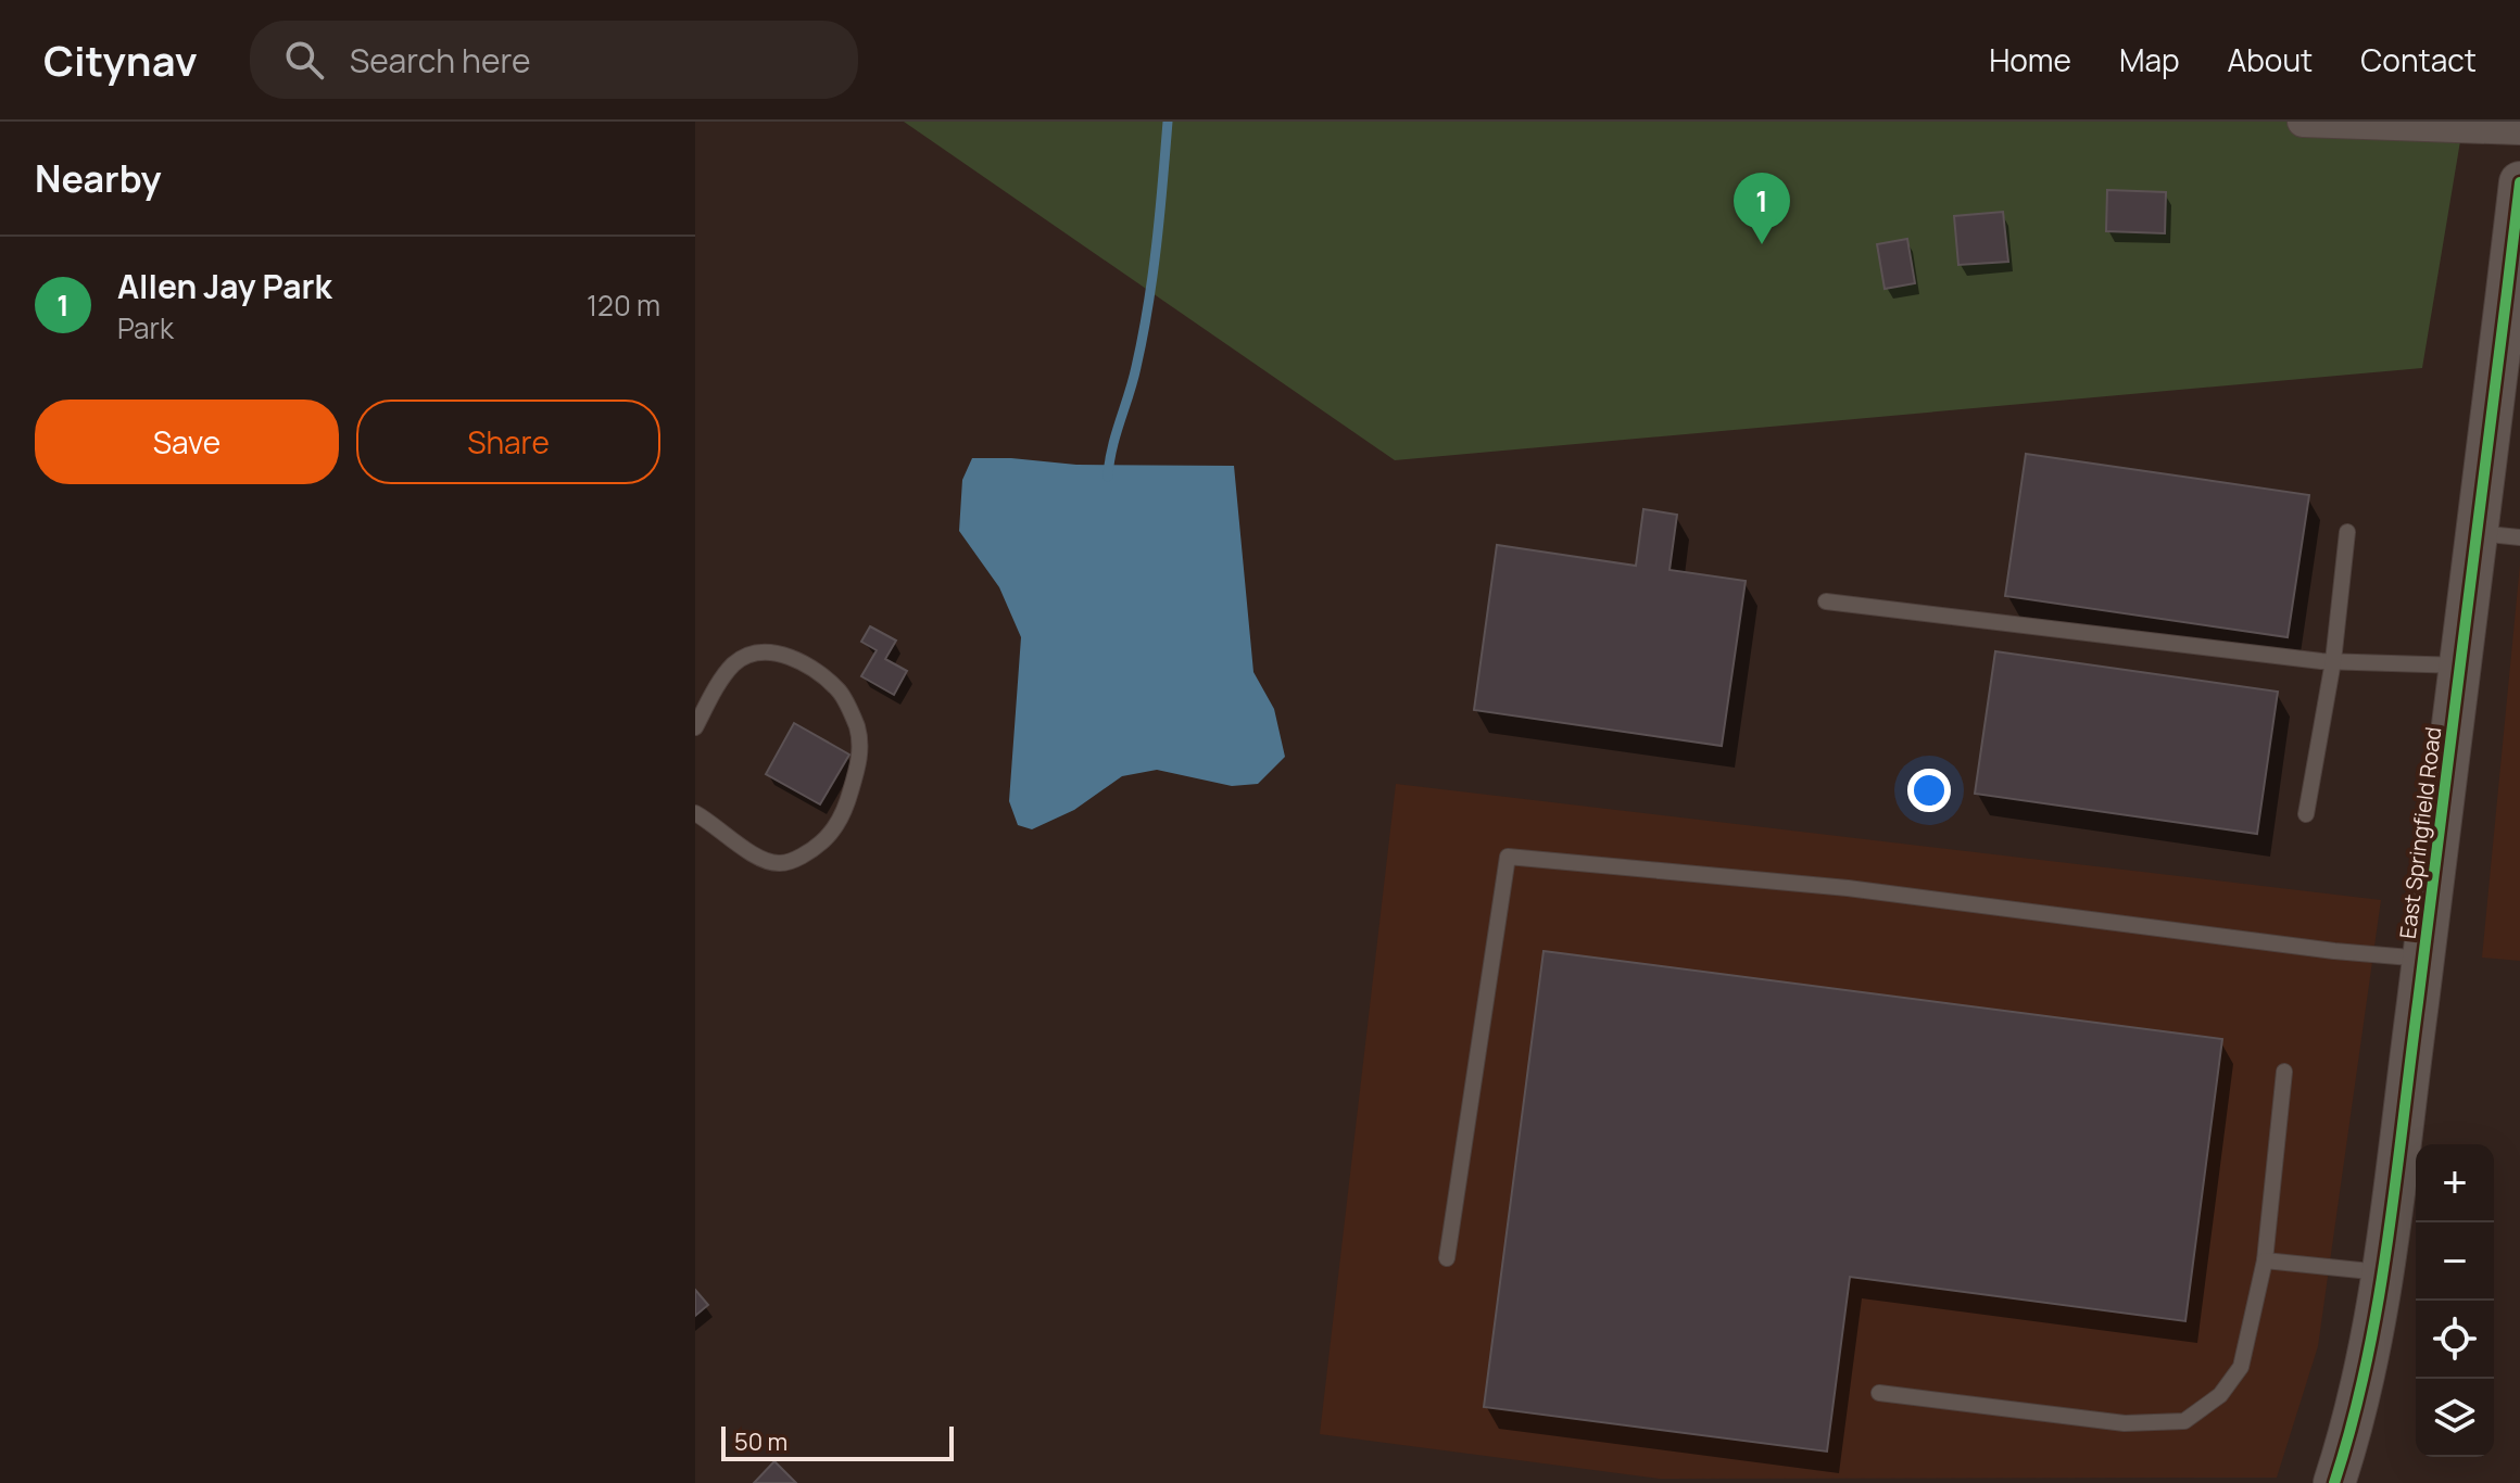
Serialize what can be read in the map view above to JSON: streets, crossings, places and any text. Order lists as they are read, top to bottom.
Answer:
{
  "streets": {
    "street": ["East Springfield Road"]
  },
  "scale_bar": "50 m",
  "page": {
    "header": "Citynav",
    "search": "Search here",
    "nav": [
      "Home",
      "Map",
      "About",
      "Contact"
    ],
    "heading": "Nearby",
    "pins": "1",
    "list": [
      {
        "mark": "1",
        "name": "Allen Jay Park",
        "note": "Park",
        "value": "120 m"
      }
    ],
    "buttons": ["Save", "Share"],
    "map_buttons": ["+", "−"],
    "scale": "50 m"
  }
}
